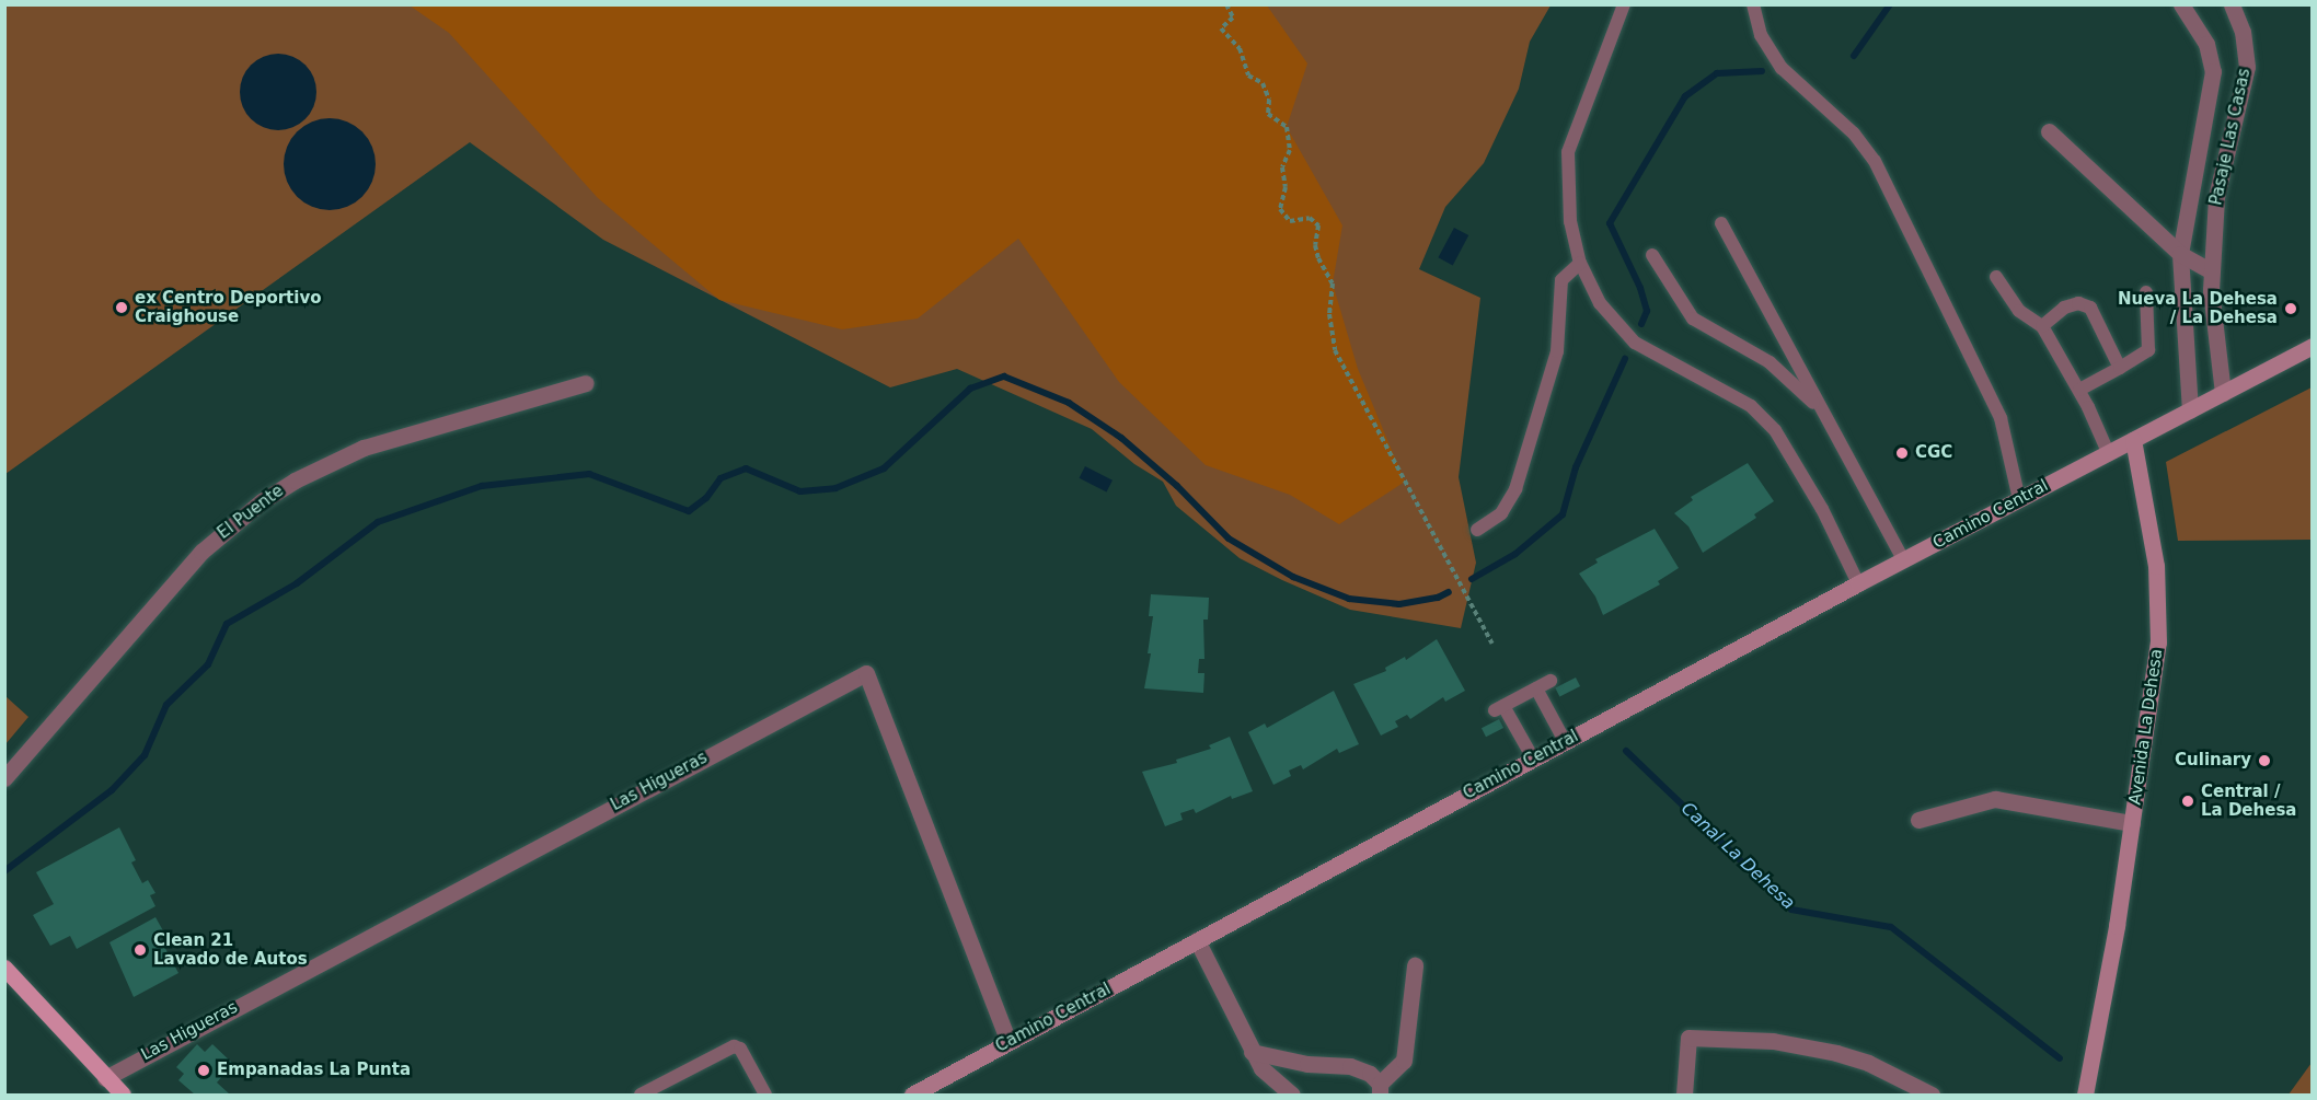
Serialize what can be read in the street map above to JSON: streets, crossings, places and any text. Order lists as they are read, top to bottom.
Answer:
{
  "streets": {
    "main road": ["Camino Central", "Avenida La Dehesa"],
    "street": ["Pasaje Las Casas", "El Puente", "Las Higueras"]
  },
  "crossings": [
    ["Camino Central", "Avenida La Dehesa"],
    ["Camino Central", "Las Higueras"]
  ],
  "water": ["Canal La Dehesa"],
  "places": [
    "ex Centro Deportivo Craighouse",
    "Nueva La Dehesa / La Dehesa",
    "CGC",
    "Culinary",
    "Central / La Dehesa",
    "Clean 21 Lavado de Autos",
    "Empanadas La Punta"
  ]
}
